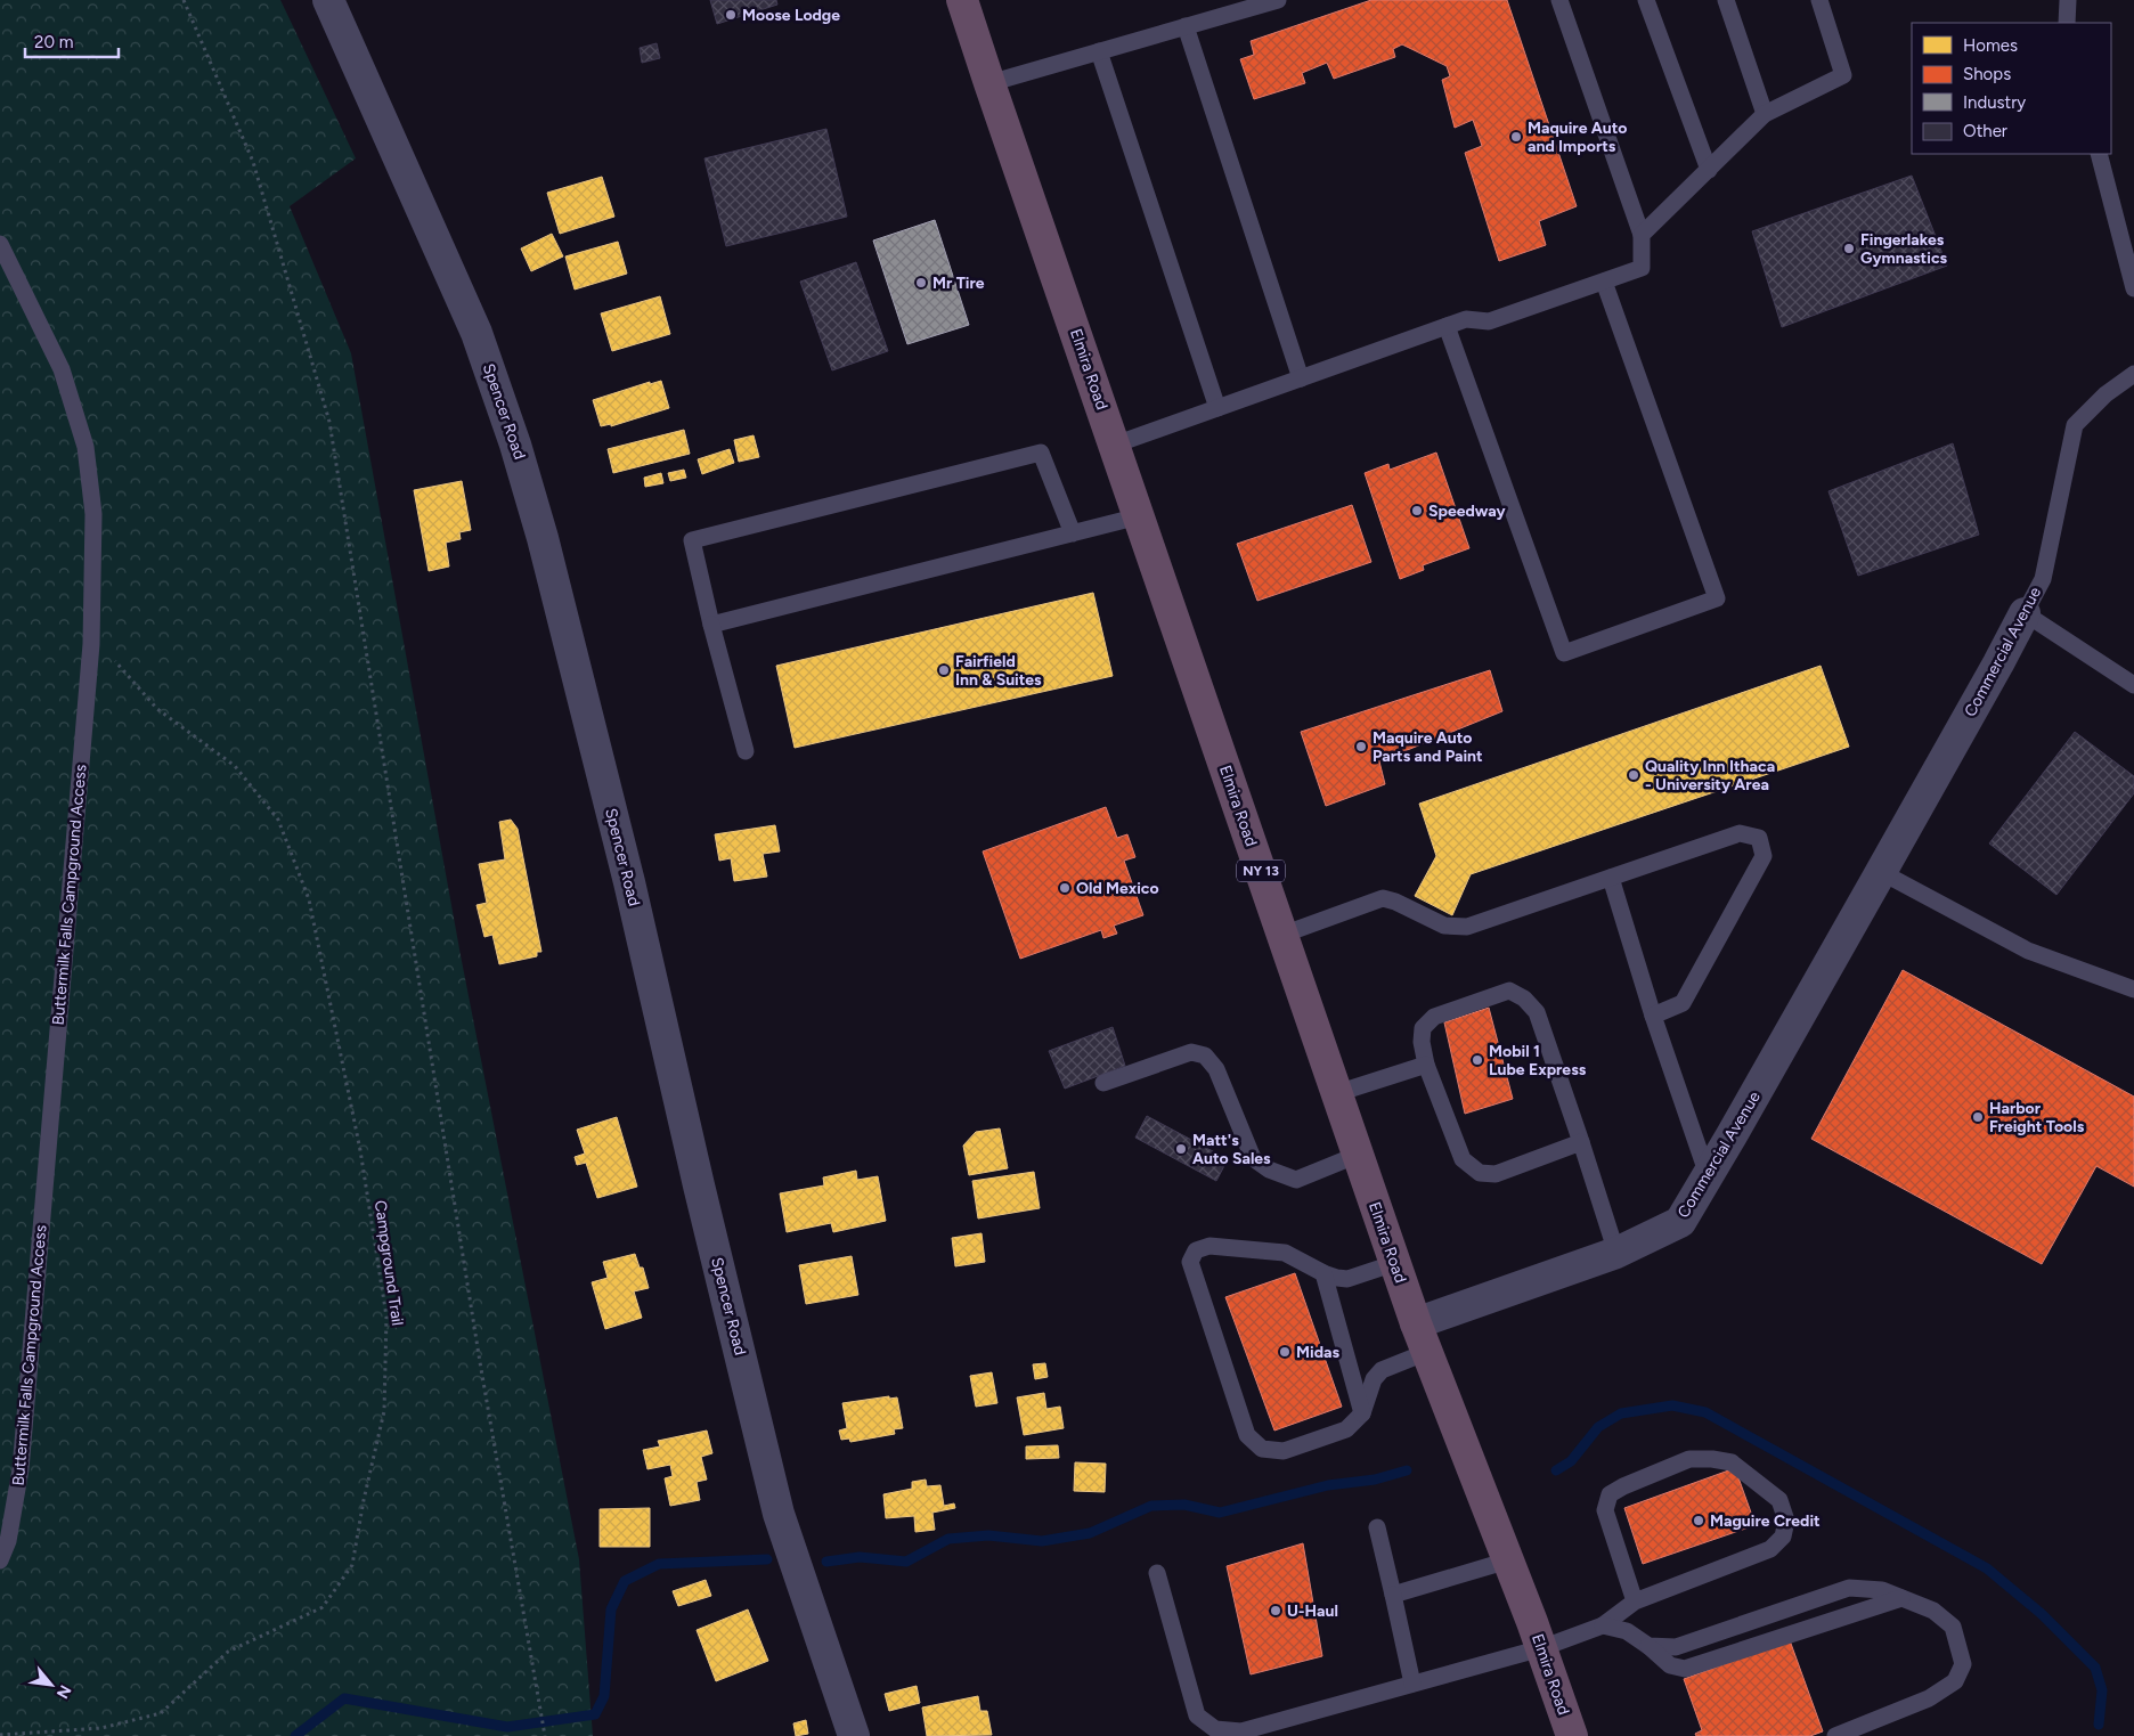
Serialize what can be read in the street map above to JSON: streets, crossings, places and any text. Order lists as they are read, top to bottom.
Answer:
{
  "streets": {
    "highway": ["Elmira Road", "NY 13"],
    "street": ["Spencer Road", "Commercial Avenue"],
    "lane": ["Buttermilk Falls Campground Access"],
    "path": ["Campground Trail"]
  },
  "crossings": [
    ["Elmira Road", "Commercial Avenue"],
    ["Buttermilk Falls Campground Access", "Campground Trail"]
  ],
  "places": [
    "Moose Lodge",
    "Maquire Auto and Imports",
    "Fingerlakes Gymnastics",
    "Mr Tire",
    "Speedway",
    "Fairfield Inn & Suites",
    "Maquire Auto Parts and Paint",
    "Quality Inn Ithaca - University Area",
    "Old Mexico",
    "Mobil 1 Lube Express",
    "Harbor Freight Tools",
    "Matt's Auto Sales",
    "Midas",
    "Maguire Credit",
    "U-Haul"
  ],
  "legend": [
    "Homes",
    "Shops",
    "Industry",
    "Other"
  ],
  "scale_bar": "20 m",
  "north": "bottom right"
}
